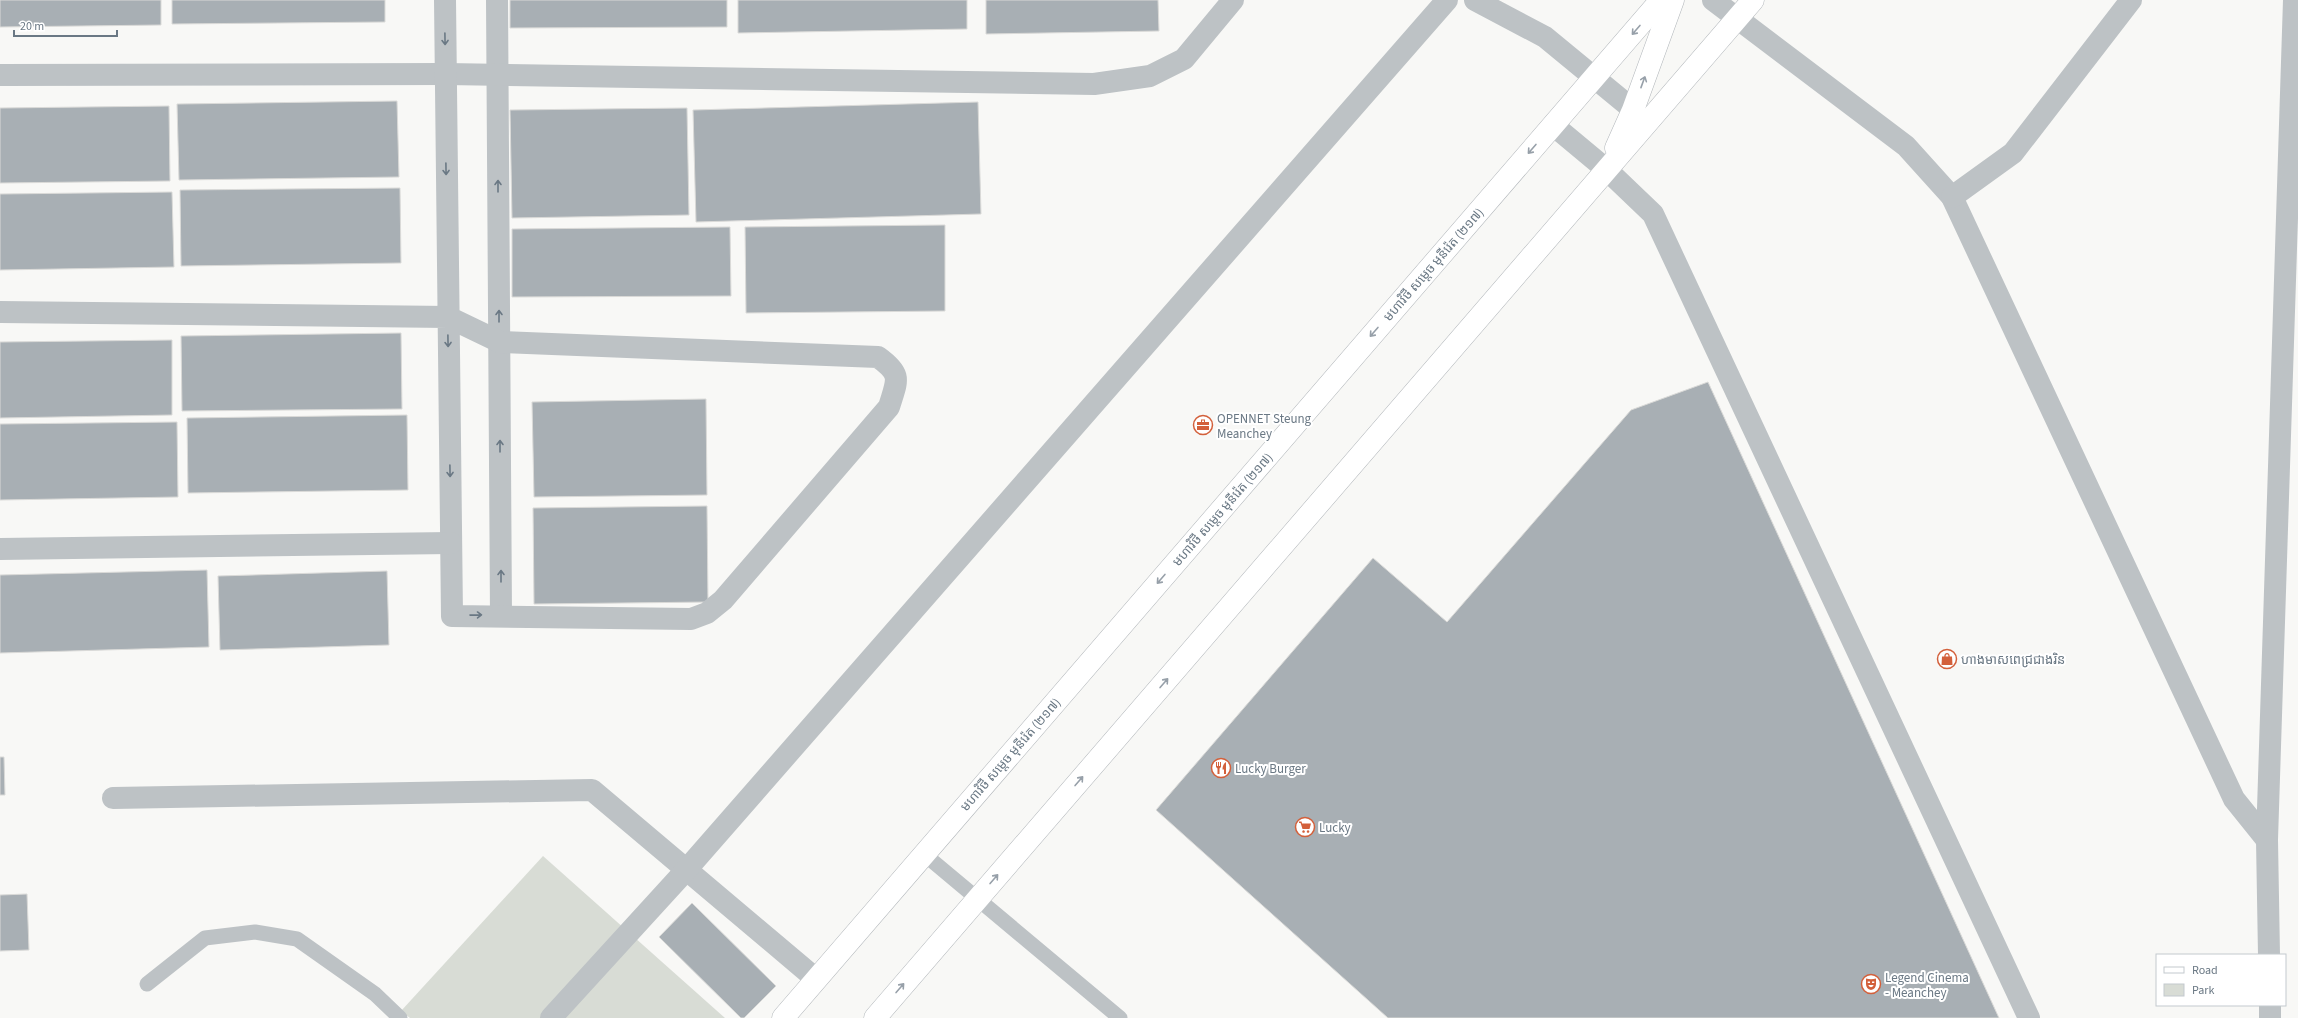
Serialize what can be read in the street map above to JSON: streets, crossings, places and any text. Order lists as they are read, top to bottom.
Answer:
{
  "streets": {
    "main road": ["មហាវិថី សម្តេច មុនីរ៉េត (២១៧)"]
  },
  "places": {
    "office": ["OPENNET Steung Meanchey"],
    "shop": ["ហាងមាសពេជ្រជាងរិន"],
    "restaurant": ["Lucky Burger"],
    "supermarket": ["Lucky"],
    "theatre": ["Legend Cinema - Meanchey"]
  },
  "legend": ["Road", "Park"],
  "scale_bar": "20 m"
}
